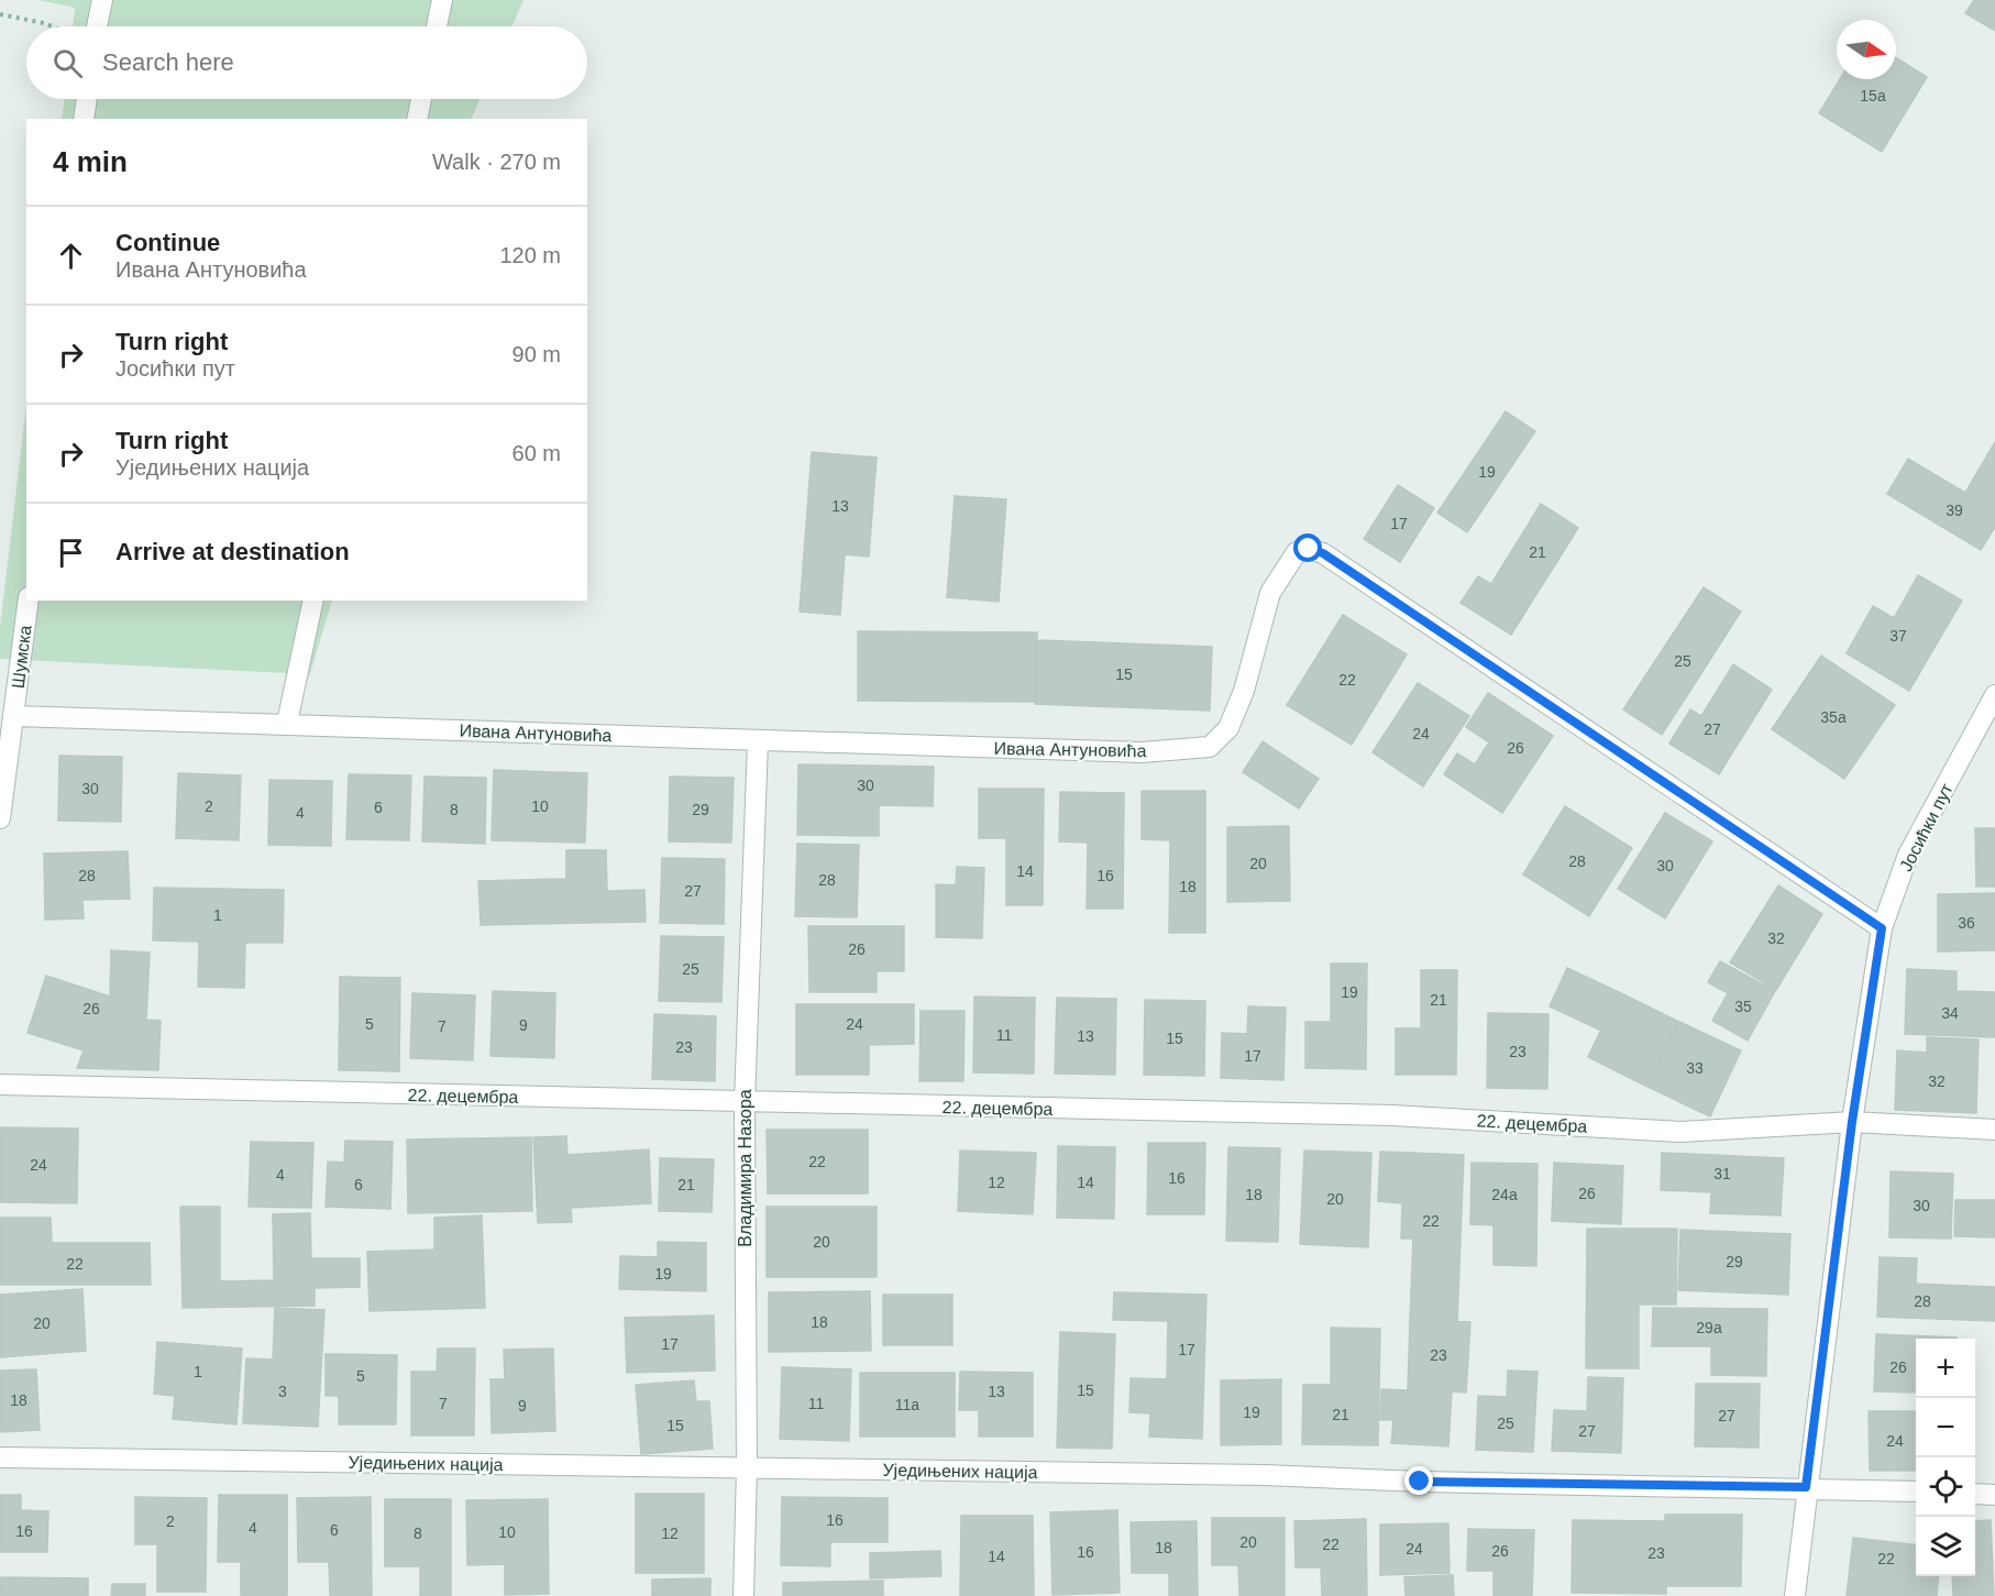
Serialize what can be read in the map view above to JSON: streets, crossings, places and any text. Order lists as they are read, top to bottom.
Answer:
{
  "streets": {
    "street": [
      "Шумска",
      "Ивана Антуновића",
      "Јосићки пут",
      "22. децембра",
      "Владимира Назора",
      "Уједињених нација"
    ]
  },
  "crossings": [
    ["Шумска", "Ивана Антуновића"],
    ["Ивана Антуновића", "Јосићки пут"],
    ["Ивана Антуновића", "Владимира Назора"],
    ["Јосићки пут", "22. децембра"],
    ["Јосићки пут", "Уједињених нација"],
    ["22. децембра", "Владимира Назора"],
    ["Владимира Назора", "Уједињених нација"]
  ],
  "house_numbers": [
    "15a",
    "19",
    "13",
    "39",
    "17",
    "21",
    "37",
    "25",
    "15",
    "22",
    "35a",
    "27",
    "24",
    "26",
    "30",
    "30",
    "2",
    "10",
    "6",
    "8",
    "29",
    "4",
    "28",
    "20",
    "30",
    "14",
    "28",
    "16",
    "28",
    "18",
    "27",
    "1",
    "36",
    "32",
    "26",
    "25",
    "19",
    "21",
    "35",
    "26",
    "34",
    "5",
    "24",
    "9",
    "7",
    "11",
    "13",
    "15",
    "23",
    "23",
    "17",
    "33",
    "32",
    "22",
    "24",
    "31",
    "4",
    "16",
    "12",
    "14",
    "6",
    "21",
    "26",
    "18",
    "24a",
    "20",
    "30",
    "22",
    "20",
    "29",
    "22",
    "19",
    "28",
    "18",
    "20",
    "29a",
    "17",
    "17",
    "23",
    "26",
    "1",
    "5",
    "15",
    "3",
    "13",
    "18",
    "7",
    "11",
    "11a",
    "9",
    "19",
    "21",
    "27",
    "25",
    "15",
    "27",
    "24",
    "16",
    "2",
    "4",
    "6",
    "16",
    "10",
    "8",
    "12",
    "20",
    "22",
    "18",
    "24",
    "26",
    "16",
    "23",
    "14",
    "22"
  ],
  "north": "right",
  "page": {
    "search": "Search here",
    "heading": ["4 min", "Walk · 270 m"],
    "list": [
      ["Continue", "Ивана Антуновића", "120 m"],
      ["Turn right", "Јосићки пут", "90 m"],
      ["Turn right", "Уједињених нација", "60 m"],
      "Arrive at destination"
    ],
    "map_buttons": ["+", "−"]
  }
}
